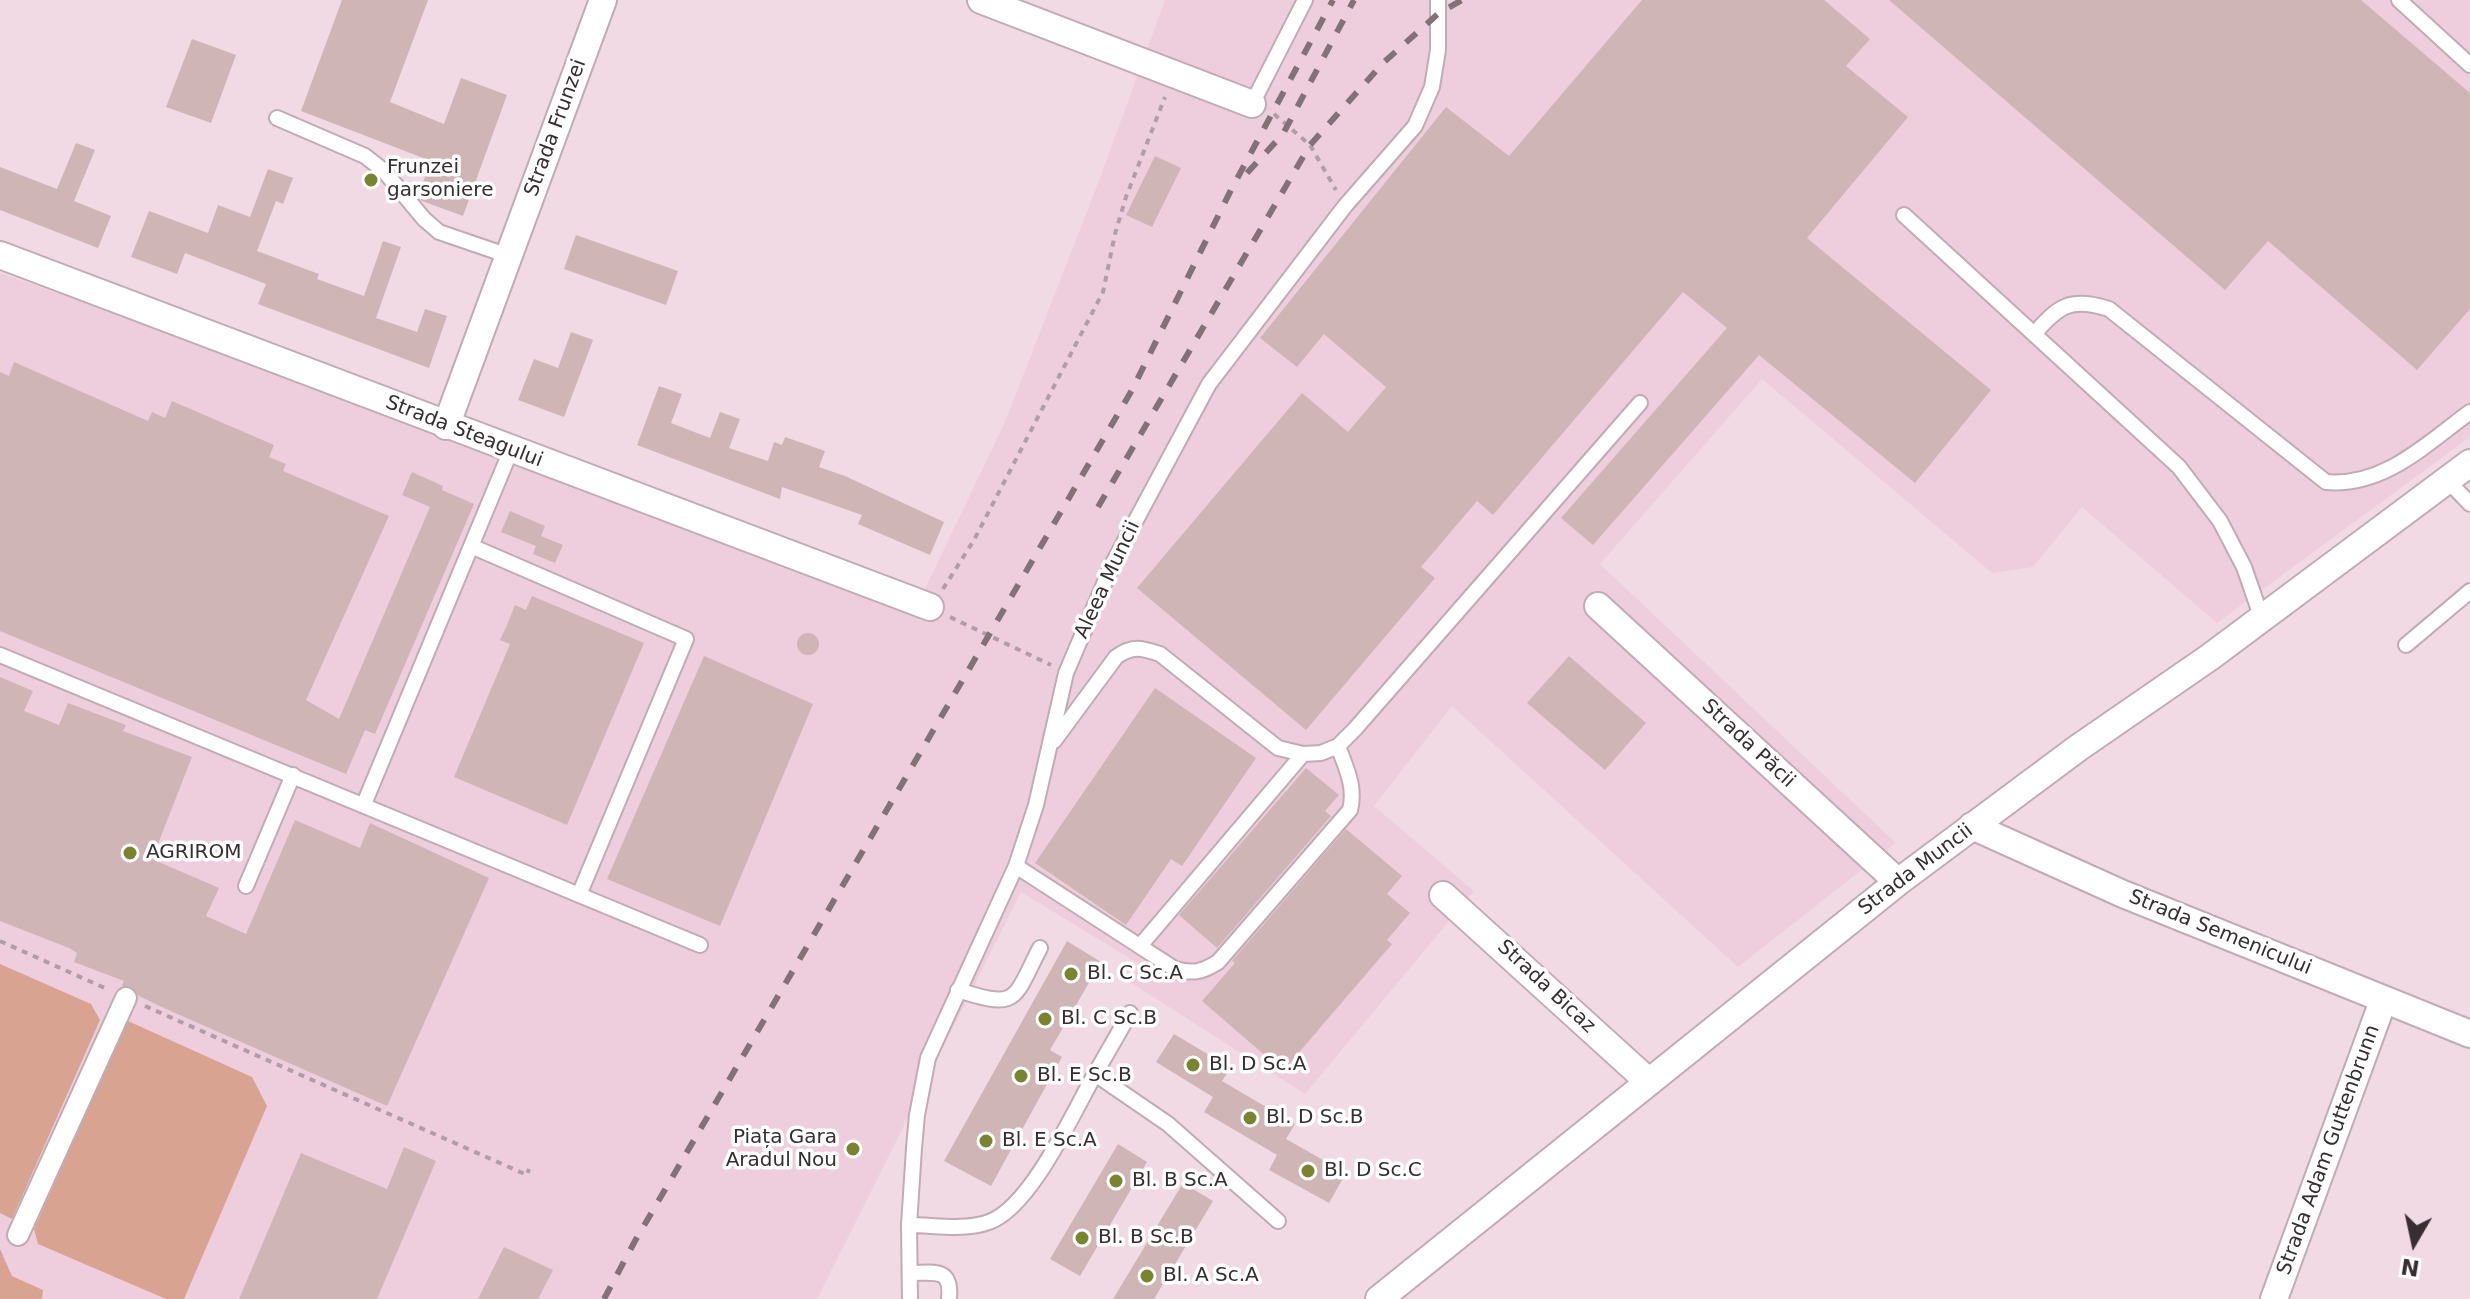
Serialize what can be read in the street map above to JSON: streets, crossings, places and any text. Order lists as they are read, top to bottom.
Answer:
{
  "streets": {
    "street": [
      "Strada Frunzei",
      "Strada Steagului",
      "Strada Păcii",
      "Strada Muncii",
      "Strada Semenicului",
      "Strada Bicaz",
      "Strada Adam Guttenbrunn"
    ],
    "lane": ["Aleea Muncii"]
  },
  "crossings": [
    ["Strada Frunzei", "Strada Steagului"],
    ["Strada Păcii", "Strada Muncii"],
    ["Strada Muncii", "Strada Semenicului"],
    ["Strada Muncii", "Strada Bicaz"],
    ["Strada Semenicului", "Strada Adam Guttenbrunn"]
  ],
  "places": [
    "Frunzei garsoniere",
    "AGRIROM",
    "Bl. C Sc.A",
    "Bl. C Sc.B",
    "Bl. D Sc.A",
    "Bl. E Sc.B",
    "Bl. D Sc.B",
    "Bl. E Sc.A",
    "Piața Gara Aradul Nou",
    "Bl. D Sc.C",
    "Bl. B Sc.A",
    "Bl. B Sc.B",
    "Bl. A Sc.A"
  ],
  "north": "bottom"
}
